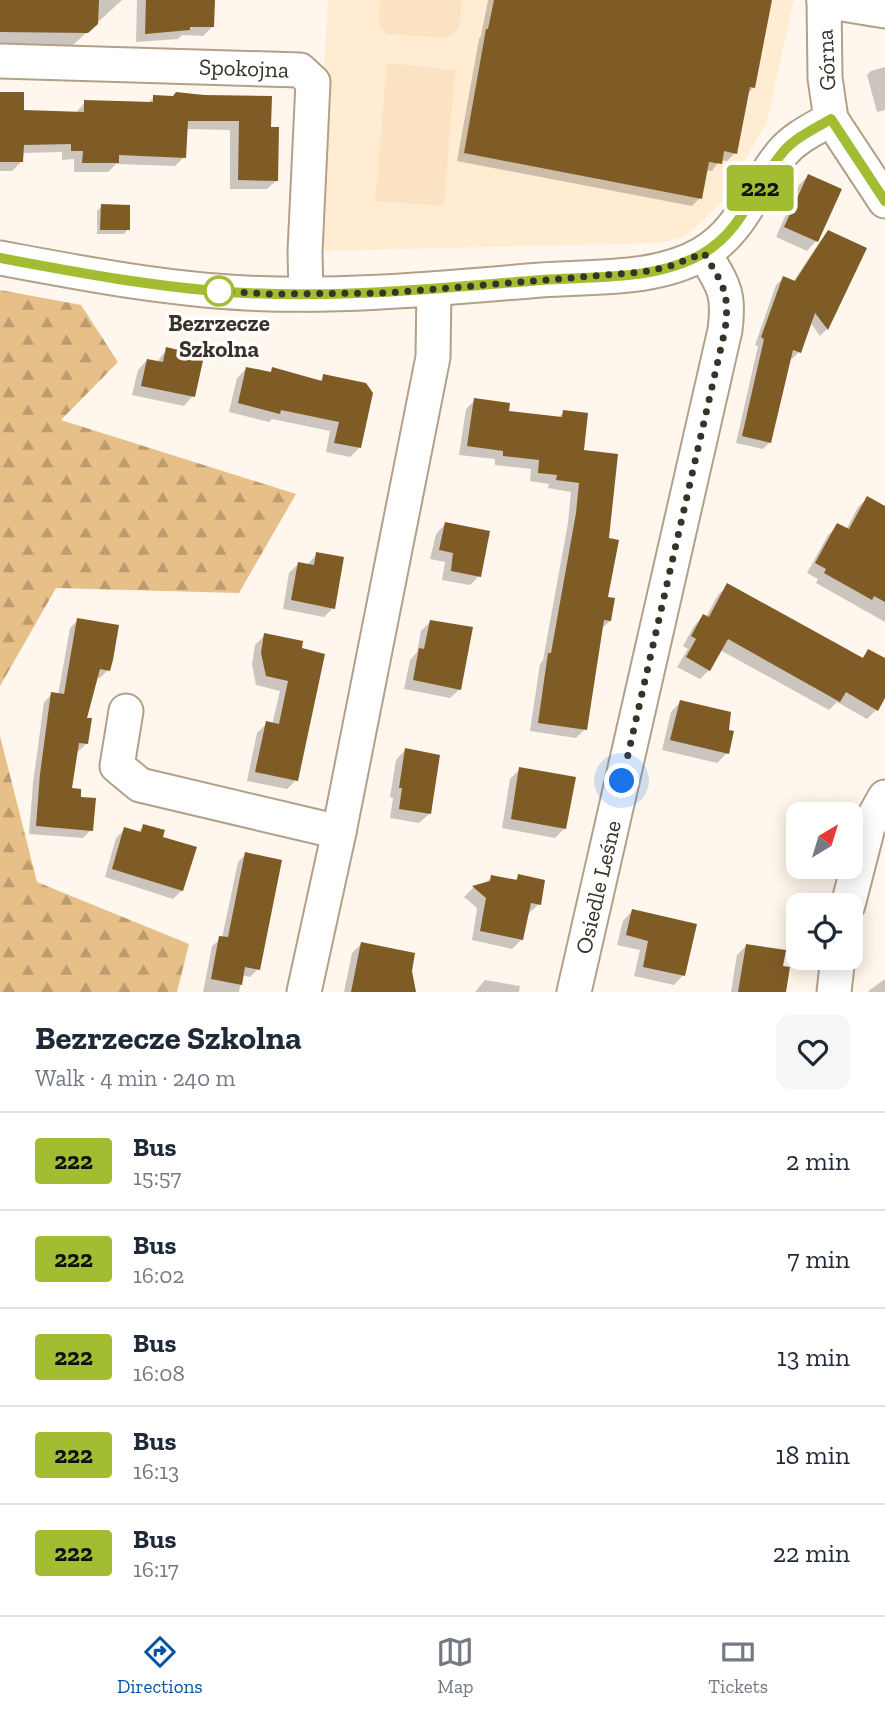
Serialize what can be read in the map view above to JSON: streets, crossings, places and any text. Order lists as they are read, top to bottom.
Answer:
{
  "streets": {
    "street": ["Górna", "Spokojna", "Osiedle Leśne"]
  },
  "places": ["Bezrzecze Szkolna"],
  "lines": ["bus line 222"],
  "north": "top right",
  "page": {
    "on_map": "222",
    "heading": ["Bezrzecze Szkolna", "Walk · 4 min · 240 m"],
    "list": [
      {
        "mark": "222",
        "name": "Bus",
        "note": "15:57",
        "value": "2 min"
      },
      {
        "mark": "222",
        "name": "Bus",
        "note": "16:02",
        "value": "7 min"
      },
      {
        "mark": "222",
        "name": "Bus",
        "note": "16:08",
        "value": "13 min"
      },
      {
        "mark": "222",
        "name": "Bus",
        "note": "16:13",
        "value": "18 min"
      },
      {
        "mark": "222",
        "name": "Bus",
        "note": "16:17",
        "value": "22 min"
      }
    ],
    "tabs": ["Directions", "Map", "Tickets"]
  }
}
